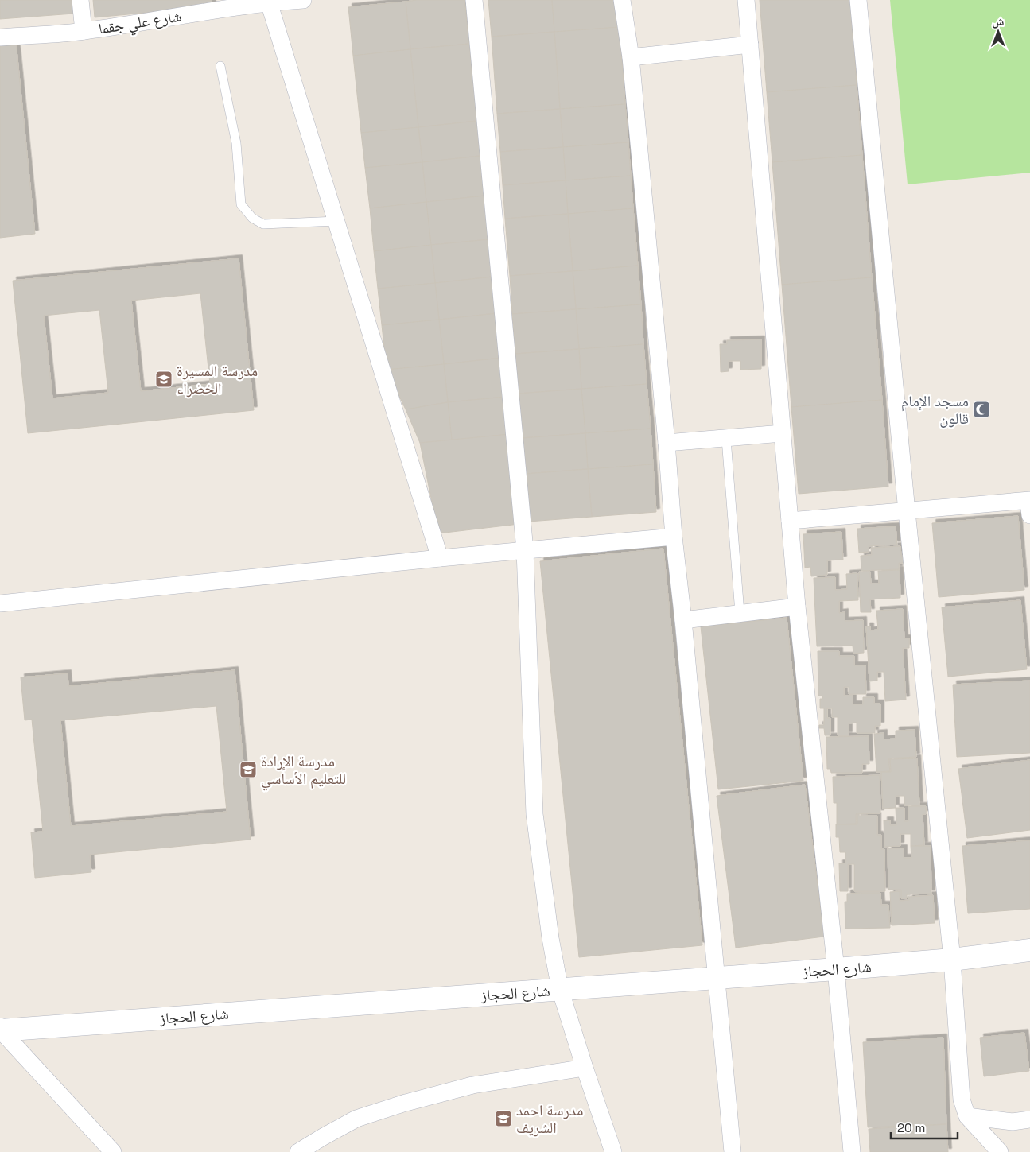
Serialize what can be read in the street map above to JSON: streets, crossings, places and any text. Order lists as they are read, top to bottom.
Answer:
{
  "streets": {
    "main road": ["شارع الحجاز"],
    "street": ["شارع علي جقما"]
  },
  "places": {
    "school or university": ["مدرسة المسيرة الخضراء", "مدرسة الإرادة للتعليم الأساسي", "مدرسة احمد الشريف"],
    "mosque": ["مسجد الإمام قالون"]
  },
  "scale_bar": "20 m",
  "north": "top"
}
